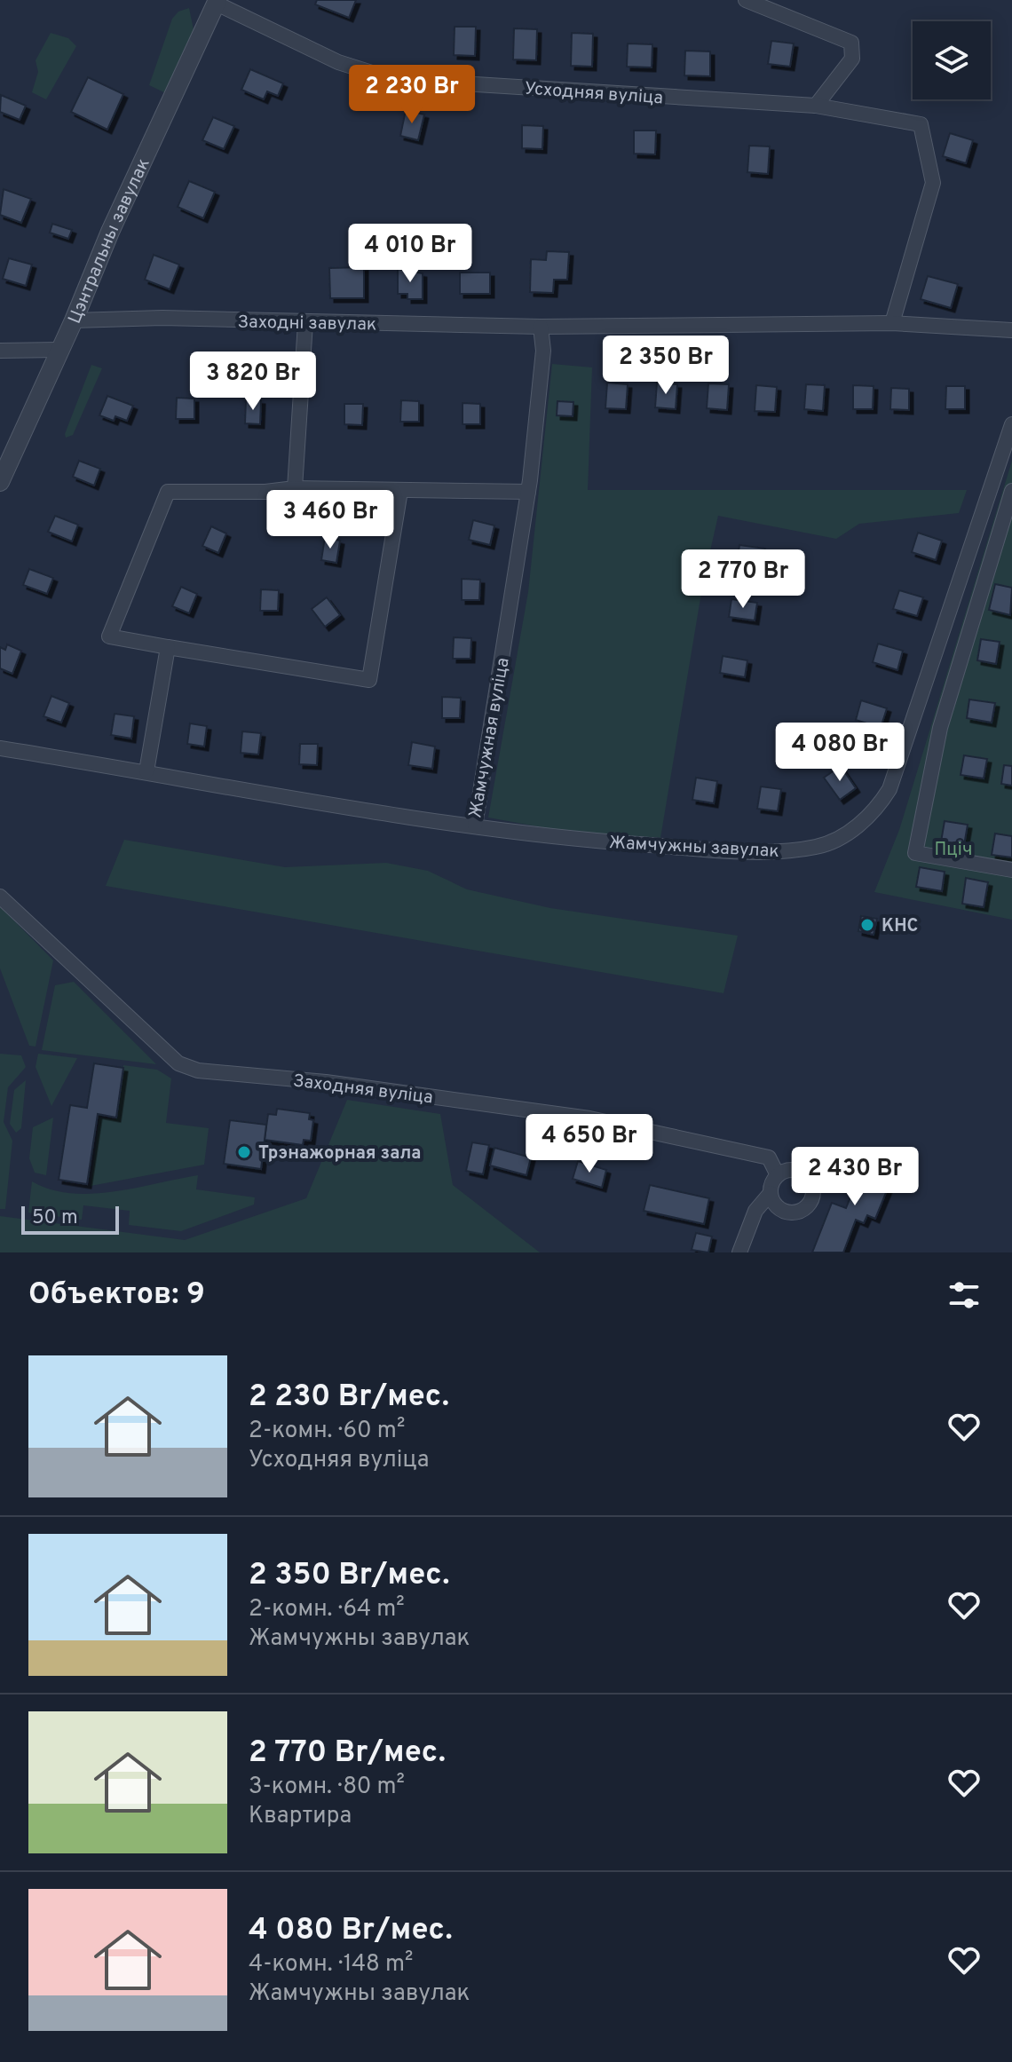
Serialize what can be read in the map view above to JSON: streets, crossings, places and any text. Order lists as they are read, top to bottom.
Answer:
{
  "streets": {
    "street": [
      "Усходняя вуліца",
      "Цэнтральны завулак",
      "Заходні завулак",
      "Жамчужная вуліца",
      "Жамчужны завулак",
      "Заходняя вуліца"
    ]
  },
  "crossings": [
    ["Усходняя вуліца", "Цэнтральны завулак"],
    ["Цэнтральны завулак", "Заходні завулак"],
    ["Заходні завулак", "Жамчужная вуліца"],
    ["Жамчужная вуліца", "Жамчужны завулак"]
  ],
  "parks": ["Пціч"],
  "places": ["КНС", "Трэнажорная зала"],
  "scale_bar": "50 m",
  "page": {
    "price": [
      "2 230 Br",
      "4 010 Br",
      "2 350 Br",
      "3 820 Br",
      "3 460 Br",
      "2 770 Br",
      "4 080 Br",
      "4 650 Br",
      "2 430 Br"
    ],
    "scale": "50 m",
    "heading": "Объектов: 9",
    "list": [
      {
        "name": "2 230 Br/мес.",
        "note": "2-комн. · 60 m² · Усходняя вуліца"
      },
      {
        "name": "2 350 Br/мес.",
        "note": "2-комн. · 64 m² · Жамчужны завулак"
      },
      {
        "name": "2 770 Br/мес.",
        "note": "3-комн. · 80 m² · Квартира"
      },
      {
        "name": "4 080 Br/мес.",
        "note": "4-комн. · 148 m² · Жамчужны завулак"
      }
    ]
  }
}
